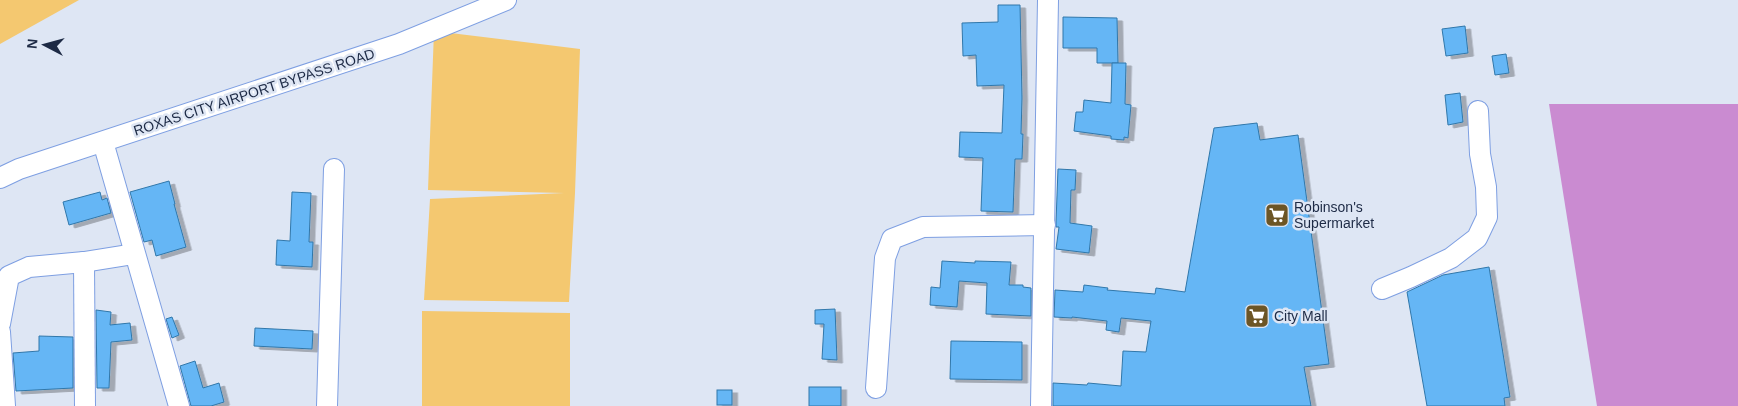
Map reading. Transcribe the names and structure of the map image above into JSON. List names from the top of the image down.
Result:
{
  "streets": {
    "street": ["ROXAS CITY AIRPORT BYPASS ROAD"]
  },
  "places": {
    "supermarket": ["Robinson's Supermarket", "City Mall"]
  },
  "north": "left"
}
